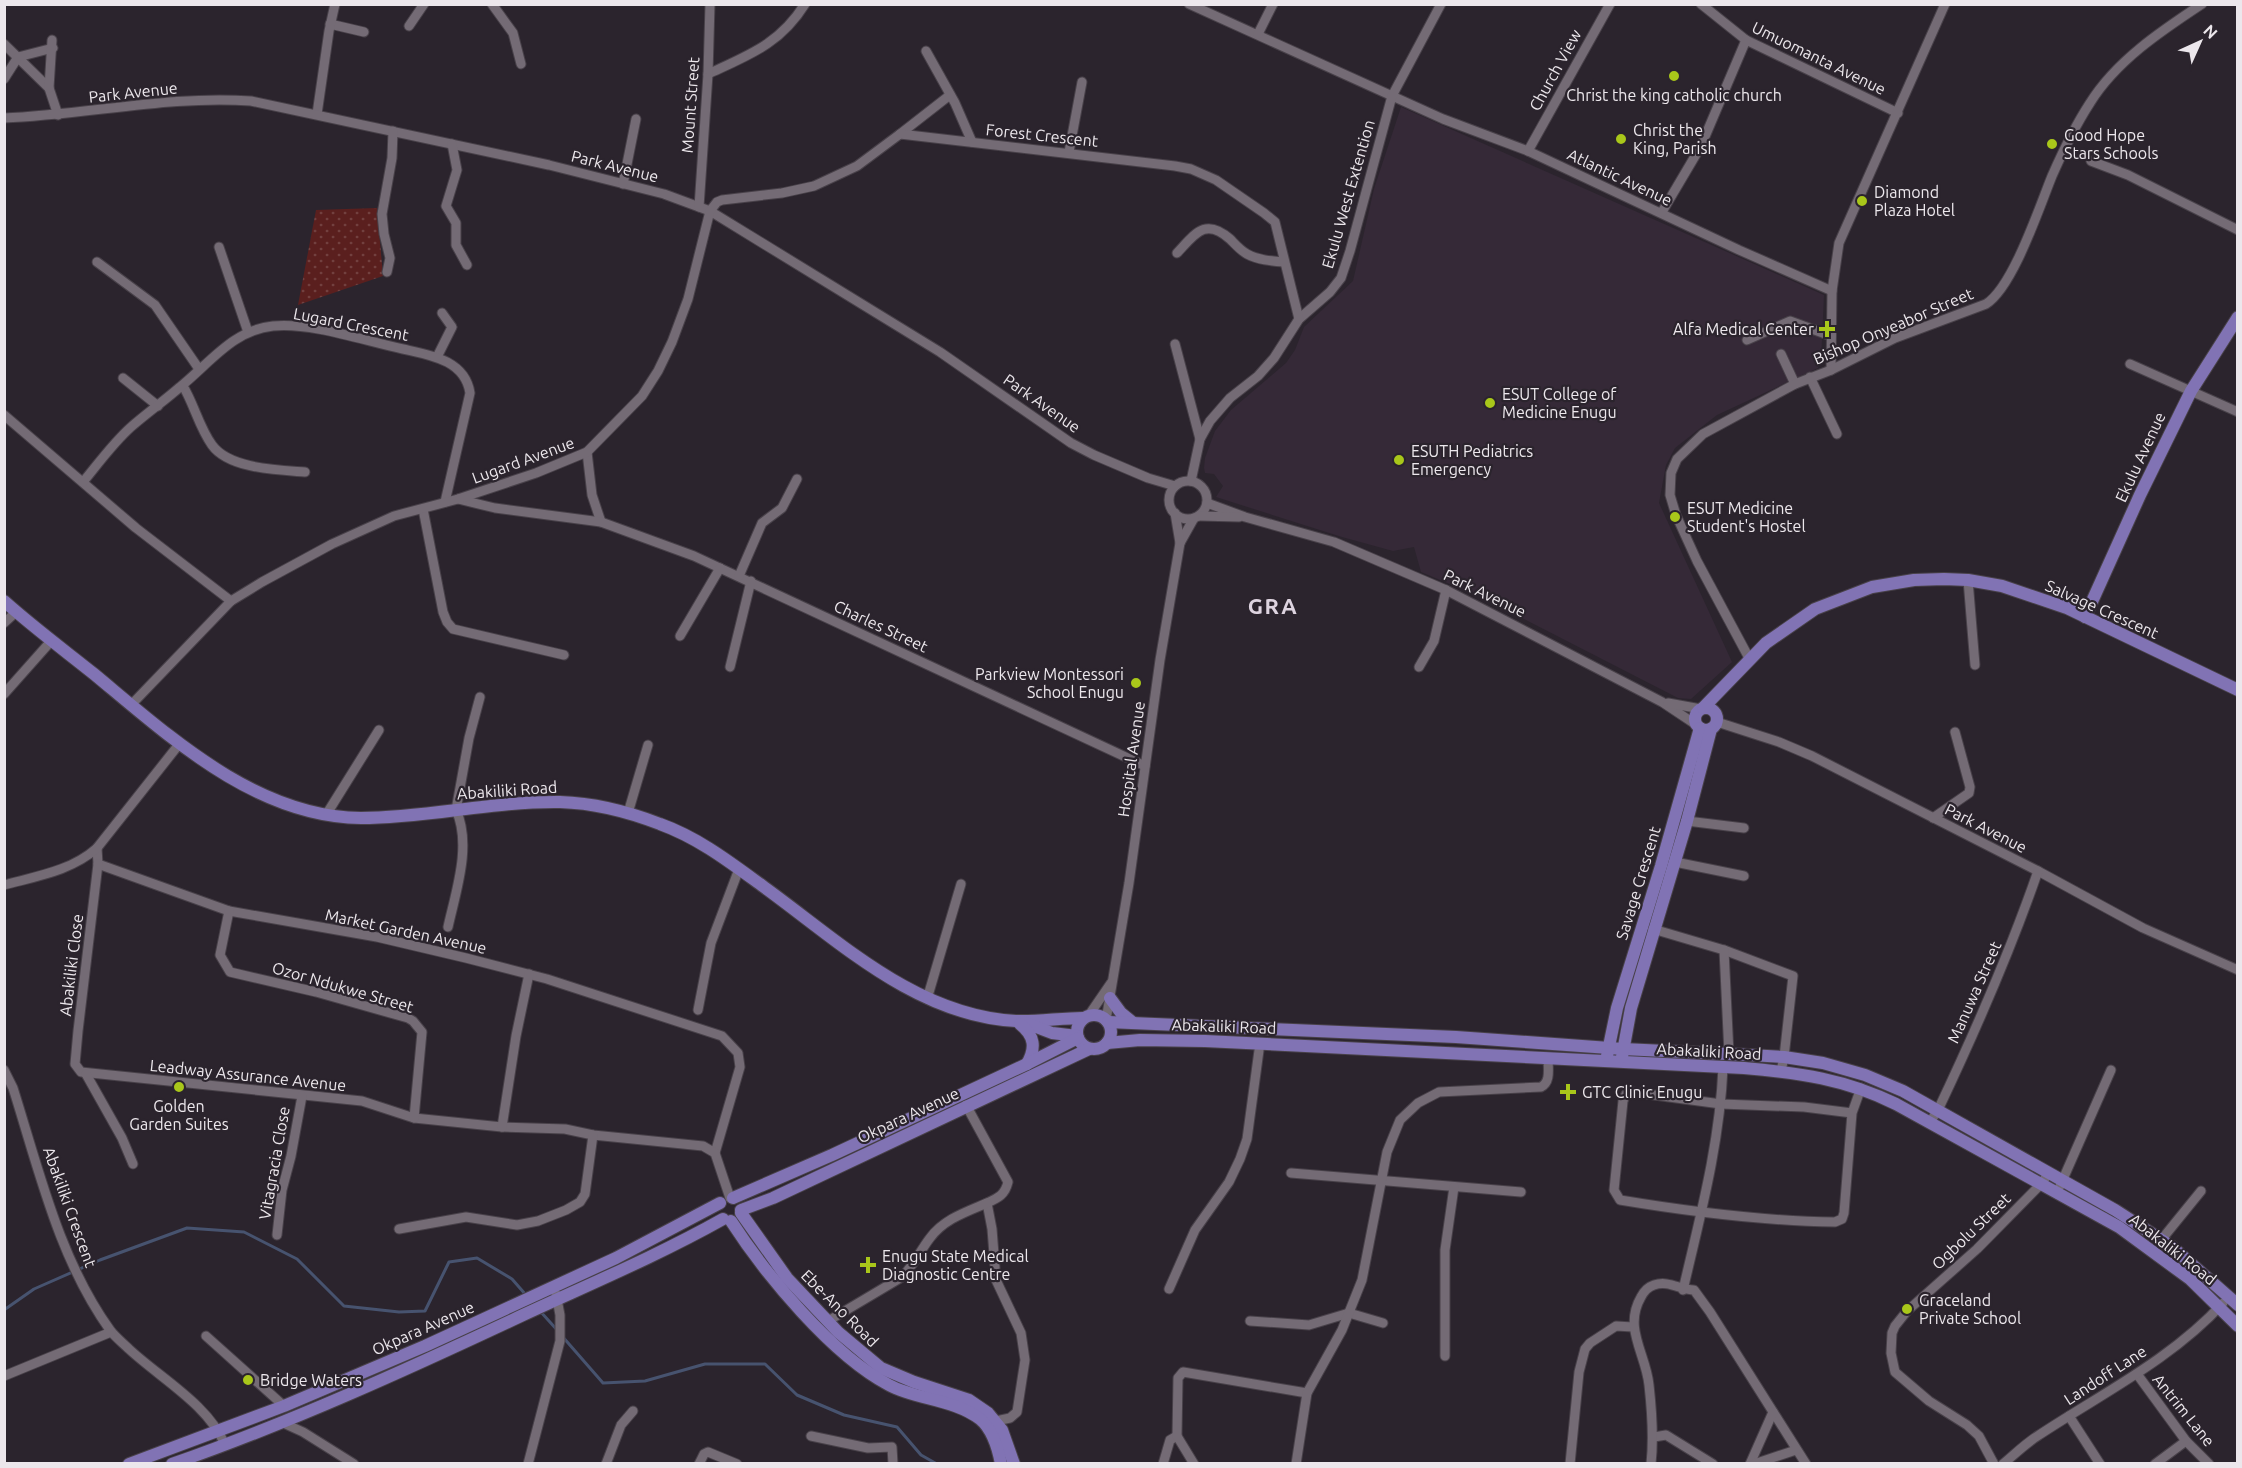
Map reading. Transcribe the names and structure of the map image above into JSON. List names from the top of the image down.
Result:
{
  "streets": {
    "main road": [
      "Ekulu Avenue",
      "Salvage Crescent",
      "Abakiliki Road",
      "Savage Crescent",
      "Abakaliki Road",
      "Okpara Avenue",
      "Ebe-Ano Road"
    ],
    "street": [
      "Umuomanta Avenue",
      "Church View",
      "Park Avenue",
      "Mount Street",
      "Forest Crescent",
      "Atlantic Avenue",
      "Ekulu West Extention",
      "Lugard Crescent",
      "Bishop Onyeabor Street",
      "Lugard Avenue",
      "Charles Street",
      "Hospital Avenue",
      "Market Garden Avenue",
      "Abakiliki Close",
      "Ozor Ndukwe Street",
      "Manuwa Street",
      "Leadway Assurance Avenue",
      "Vitagracia Close",
      "Abakiliki Crescent",
      "Ogbolu Street",
      "Landoff Lane",
      "Antrim Lane"
    ]
  },
  "crossings": [
    ["Church View", "Atlantic Avenue"],
    ["Park Avenue", "Mount Street"],
    ["Park Avenue", "Lugard Avenue"],
    ["Park Avenue", "Savage Crescent"],
    ["Park Avenue", "Manuwa Street"],
    ["Forest Crescent", "Ekulu West Extention"],
    ["Atlantic Avenue", "Ekulu West Extention"],
    ["Lugard Crescent", "Lugard Avenue"],
    ["Bishop Onyeabor Street", "Salvage Crescent"],
    ["Ekulu Avenue", "Salvage Crescent"],
    ["Lugard Avenue", "Charles Street"],
    ["Lugard Avenue", "Abakiliki Road"],
    ["Charles Street", "Hospital Avenue"],
    ["Hospital Avenue", "Abakaliki Road"],
    ["Hospital Avenue", "Okpara Avenue"],
    ["Savage Crescent", "Abakaliki Road"],
    ["Market Garden Avenue", "Abakiliki Close"],
    ["Market Garden Avenue", "Ozor Ndukwe Street"],
    ["Market Garden Avenue", "Leadway Assurance Avenue"],
    ["Abakiliki Close", "Leadway Assurance Avenue"],
    ["Ozor Ndukwe Street", "Leadway Assurance Avenue"],
    ["Manuwa Street", "Abakaliki Road"],
    ["Abakaliki Road", "Okpara Avenue"],
    ["Abakaliki Road", "Ogbolu Street"],
    ["Abakaliki Road", "Landoff Lane"],
    ["Leadway Assurance Avenue", "Vitagracia Close"],
    ["Okpara Avenue", "Abakiliki Crescent"],
    ["Okpara Avenue", "Ebe-Ano Road"],
    ["Landoff Lane", "Antrim Lane"]
  ],
  "districts": ["GRA"],
  "places": {
    "other": [
      "Christ the king catholic church",
      "Christ the King, Parish",
      "Good Hope Stars Schools",
      "Diamond Plaza Hotel",
      "ESUT College of Medicine Enugu",
      "ESUTH Pediatrics Emergency",
      "ESUT Medicine Student's Hostel",
      "Parkview Montessori School Enugu",
      "Golden Garden Suites",
      "Graceland Private School",
      "Bridge Waters"
    ],
    "health": ["Alfa Medical Center", "GTC Clinic Enugu", "Enugu State Medical Diagnostic Centre"]
  },
  "north": "top right"
}
